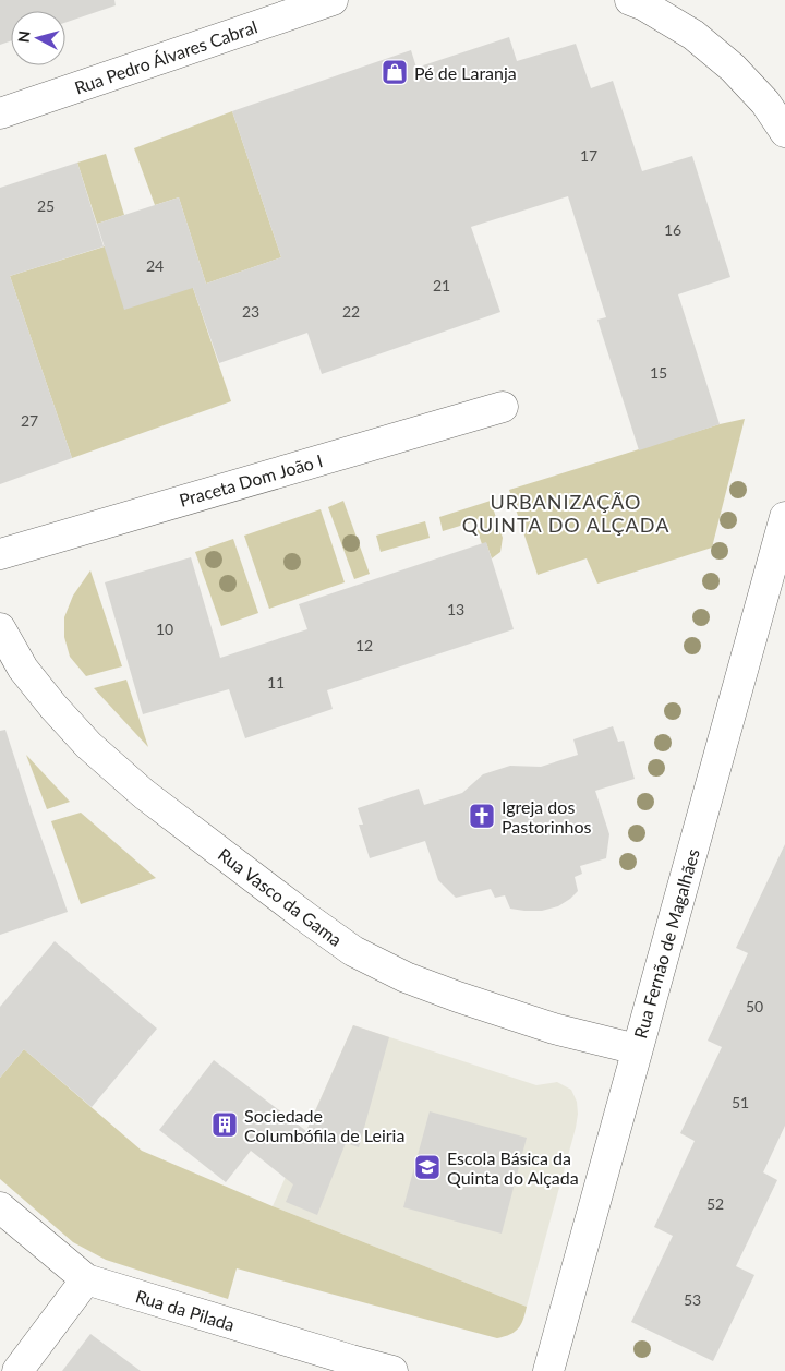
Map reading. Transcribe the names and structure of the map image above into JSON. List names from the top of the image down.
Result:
{
  "streets": {
    "street": [
      "Rua Pedro Álvares Cabral",
      "Praceta Dom João I",
      "Rua Vasco da Gama",
      "Rua Fernão de Magalhães",
      "Rua da Pilada"
    ]
  },
  "crossings": [
    ["Rua Vasco da Gama", "Rua Fernão de Magalhães"]
  ],
  "districts": ["URBANIZAÇÃO QUINTA DO ALÇADA"],
  "places": {
    "shop": ["Pé de Laranja"],
    "church": ["Igreja dos Pastorinhos"],
    "building": ["Sociedade Columbófila de Leiria"],
    "school or university": ["Escola Básica da Quinta do Alçada"]
  },
  "house_numbers": [
    "17",
    "25",
    "16",
    "24",
    "21",
    "23",
    "22",
    "15",
    "27",
    "13",
    "10",
    "12",
    "11",
    "50",
    "51",
    "52",
    "53"
  ],
  "north": "left"
}
